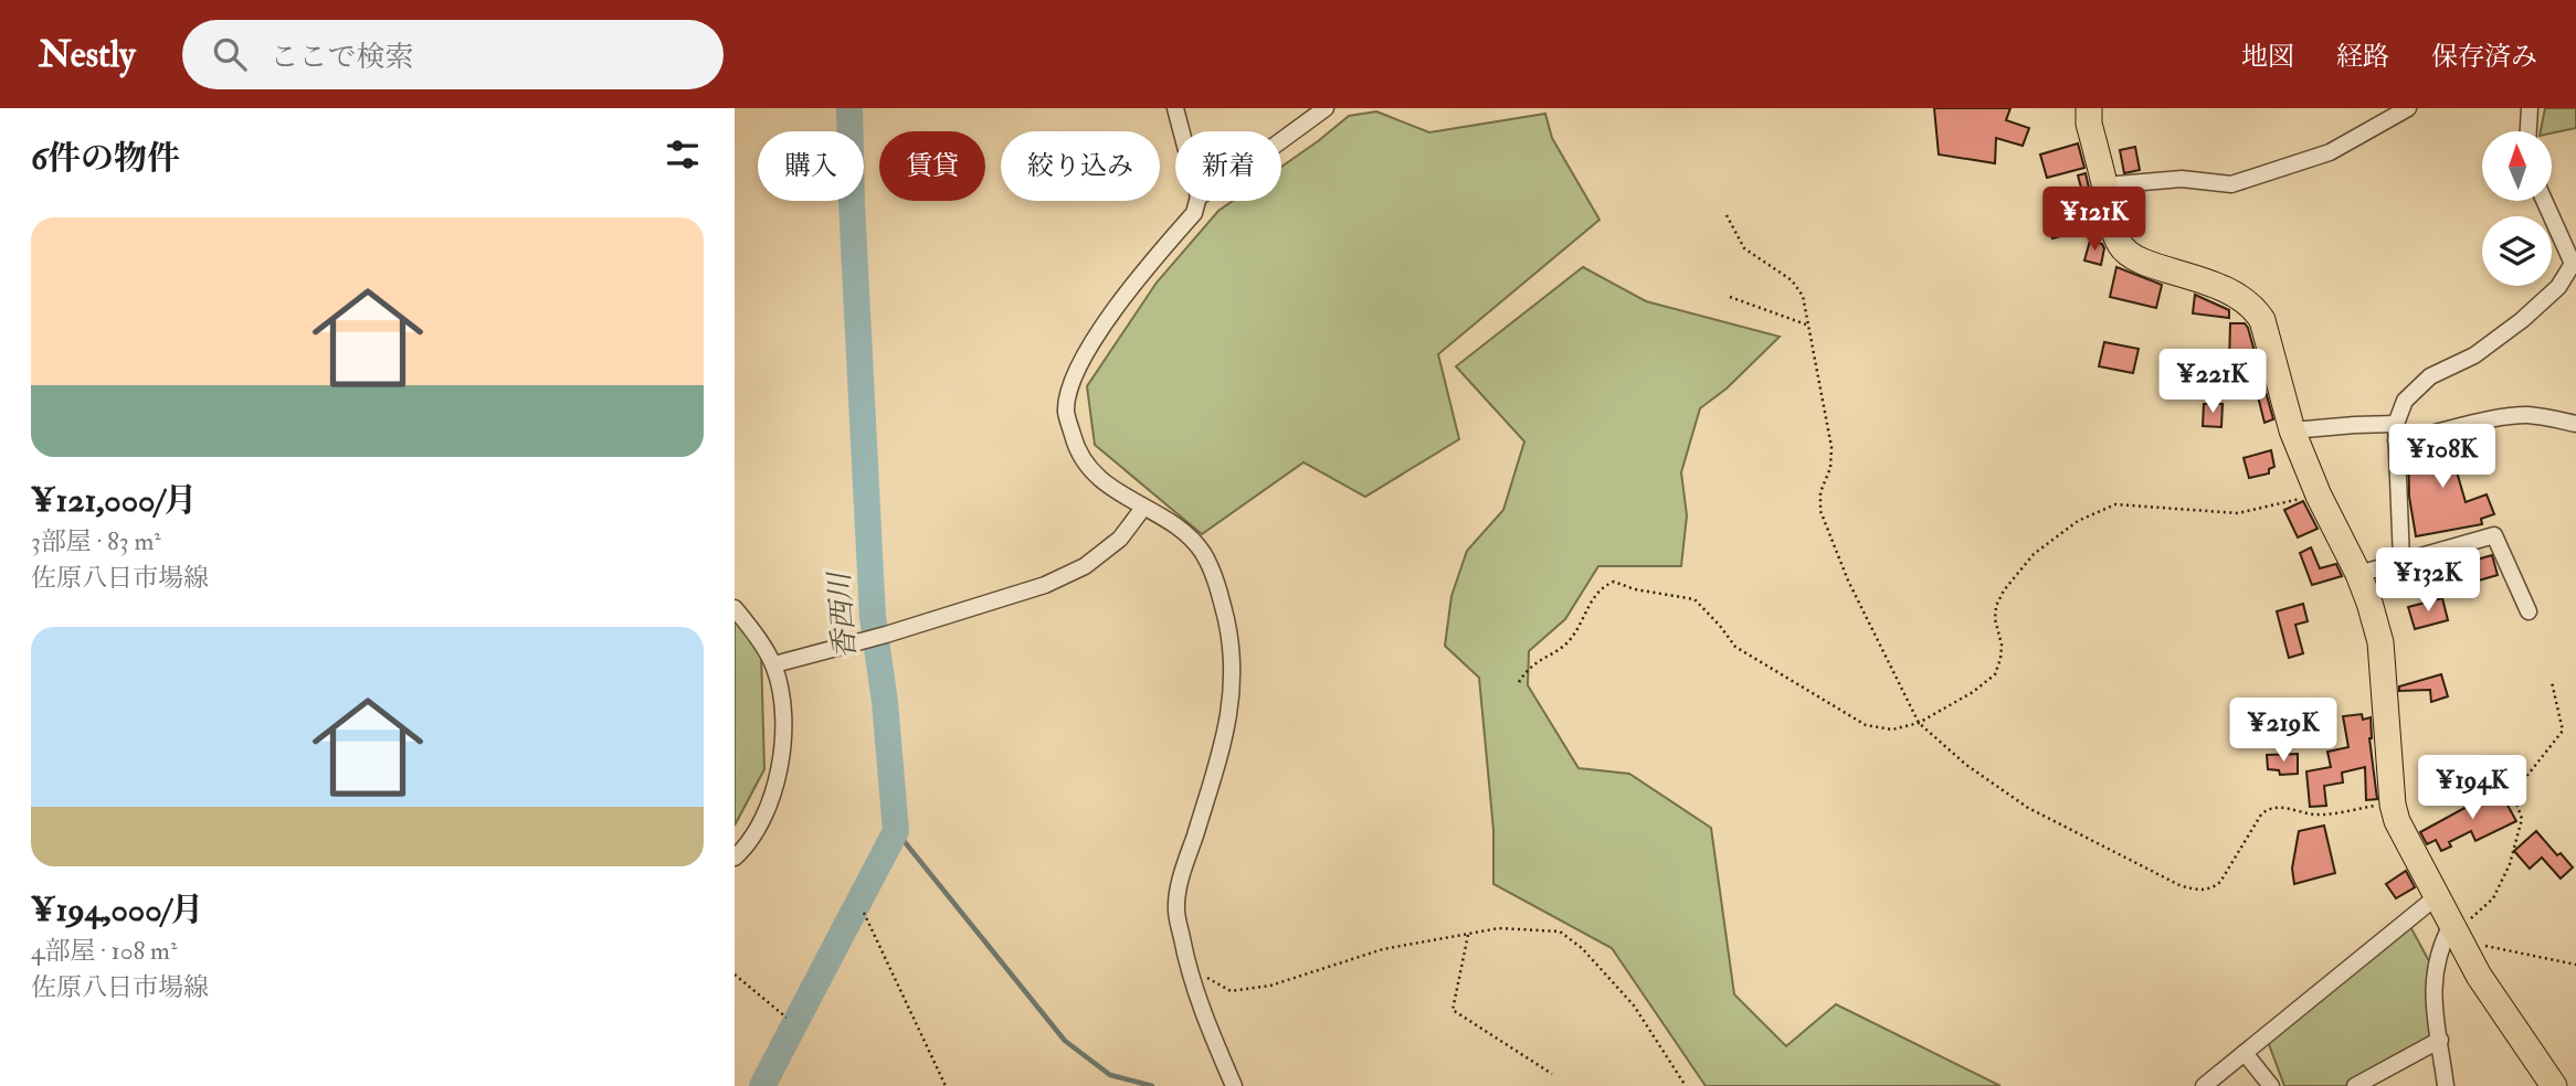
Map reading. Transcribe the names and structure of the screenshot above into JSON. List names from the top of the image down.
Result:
{
  "water": ["香西川"],
  "north": "top",
  "page": {
    "header": "Nestly",
    "search": "ここで検索",
    "nav": ["地図", "経路", "保存済み"],
    "heading": "6件の物件",
    "chip": [
      "購入",
      "賃貸",
      "絞り込み",
      "新着"
    ],
    "price": [
      "¥121K",
      "¥221K",
      "¥108K",
      "¥132K",
      "¥219K",
      "¥194K"
    ],
    "list": [
      {
        "name": "¥121,000/月",
        "note": "3部屋 · 83 m² · 佐原八日市場線"
      },
      {
        "name": "¥194,000/月",
        "note": "4部屋 · 108 m² · 佐原八日市場線"
      }
    ]
  }
}
